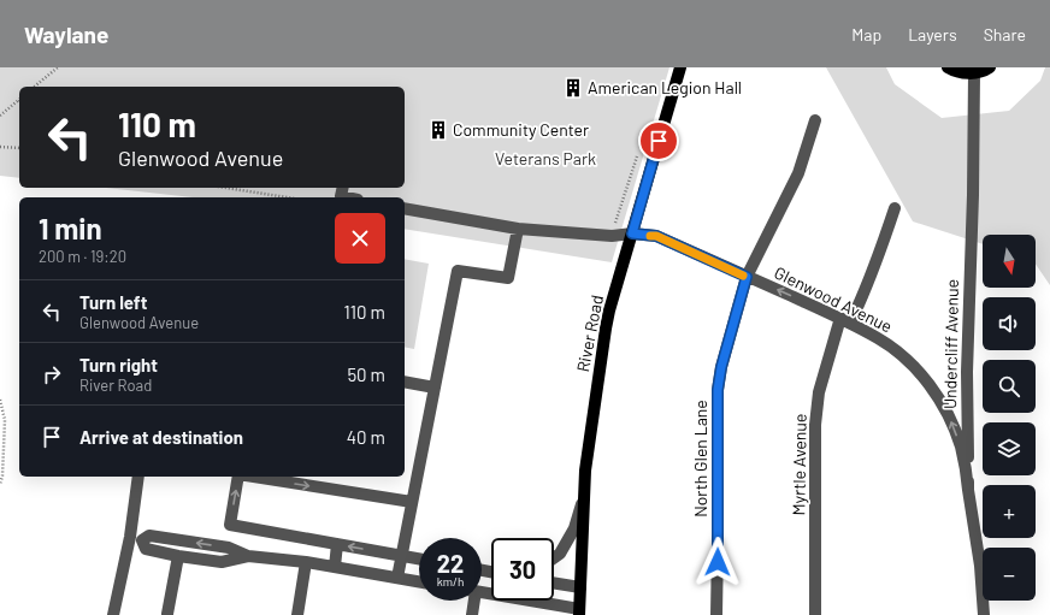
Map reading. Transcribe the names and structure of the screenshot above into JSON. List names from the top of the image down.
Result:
{
  "streets": {
    "main road": ["River Road"],
    "street": [
      "Glenwood Avenue",
      "Undercliff Avenue",
      "North Glen Lane",
      "Myrtle Avenue"
    ]
  },
  "crossings": [
    ["Glenwood Avenue", "River Road"],
    ["Glenwood Avenue", "Undercliff Avenue"],
    ["Glenwood Avenue", "North Glen Lane"],
    ["Glenwood Avenue", "Myrtle Avenue"]
  ],
  "one_way": ["Glenwood Avenue"],
  "parks": ["Veterans Park"],
  "places": {
    "building": ["American Legion Hall", "Community Center"]
  },
  "north": "bottom",
  "page": {
    "header": "Waylane",
    "nav": ["Map", "Layers", "Share"],
    "turn": ["110 m", "Glenwood Avenue"],
    "heading": ["1 min", "200 m · 19:20"],
    "map_buttons": ["+", "−"],
    "list": [
      {
        "name": "Turn left",
        "note": "Glenwood Avenue",
        "value": "110 m"
      },
      {
        "name": "Turn right",
        "note": "River Road",
        "value": "50 m"
      },
      {
        "name": "Arrive at destination",
        "value": "40 m"
      }
    ],
    "speed": "22 km/h",
    "limit": "30"
  }
}
